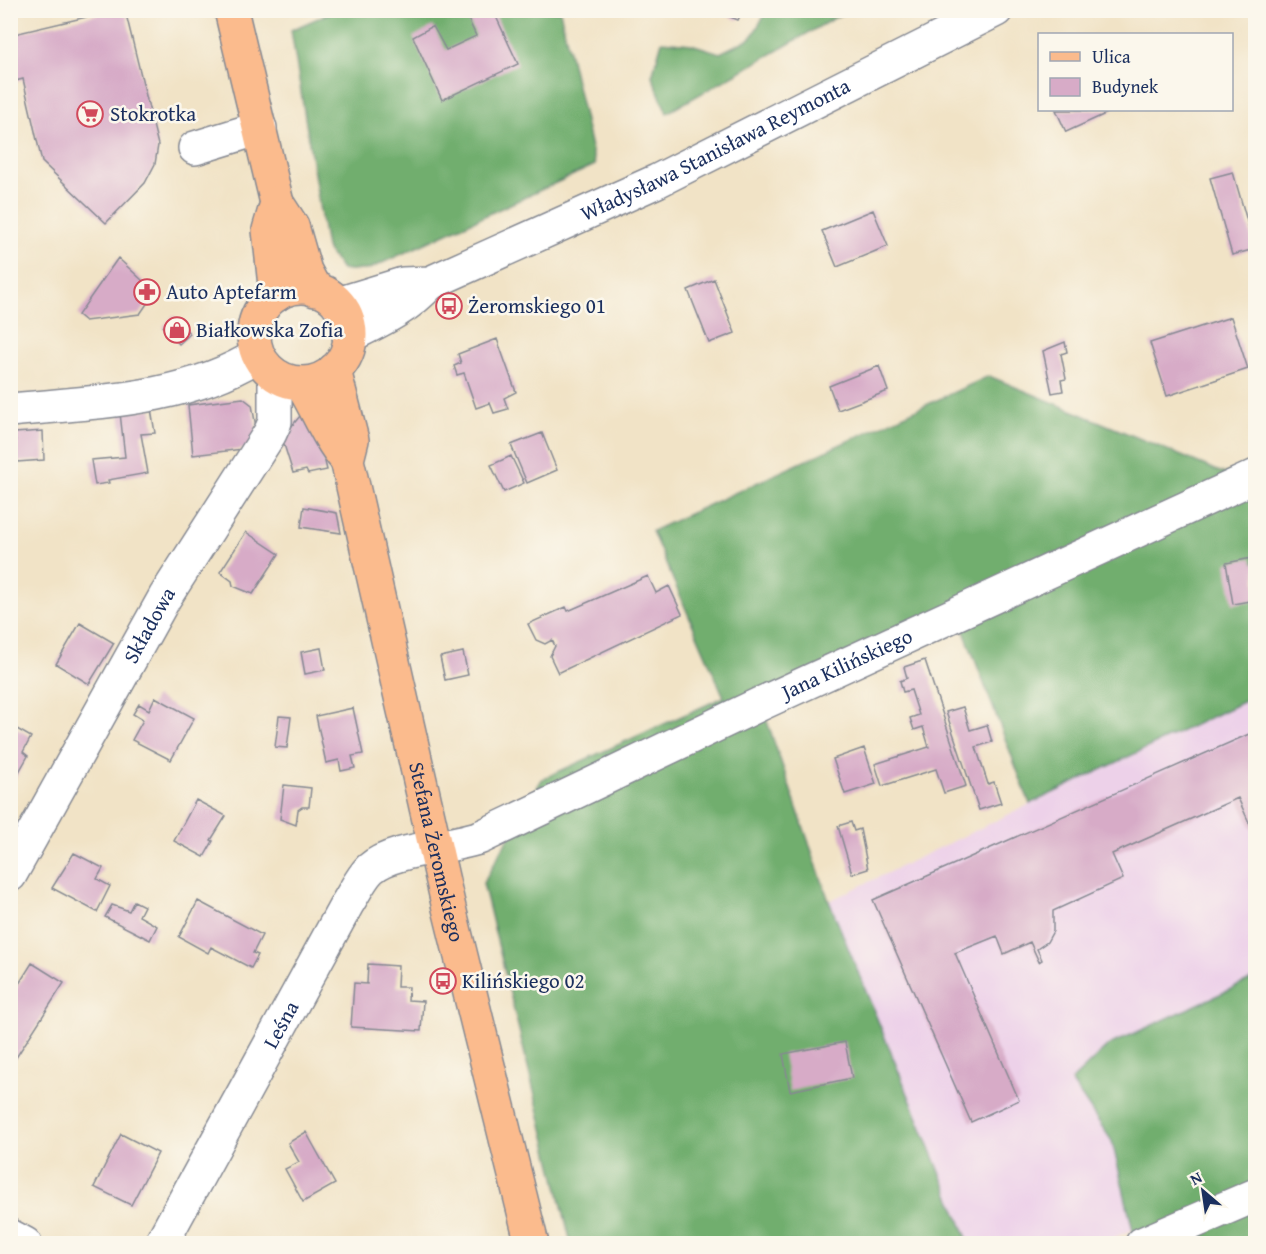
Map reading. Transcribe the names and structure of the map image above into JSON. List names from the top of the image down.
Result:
{
  "streets": {
    "main road": ["Stefana Żeromskiego"],
    "street": [
      "Władysława Stanisława Reymonta",
      "Składowa",
      "Jana Kilińskiego",
      "Leśna"
    ]
  },
  "crossings": [
    ["Władysława Stanisława Reymonta", "Składowa"],
    ["Władysława Stanisława Reymonta", "Stefana Żeromskiego"],
    ["Składowa", "Stefana Żeromskiego"],
    ["Jana Kilińskiego", "Stefana Żeromskiego"],
    ["Jana Kilińskiego", "Leśna"],
    ["Stefana Żeromskiego", "Leśna"]
  ],
  "places": {
    "supermarket": ["Stokrotka"],
    "pharmacy": ["Auto Aptefarm"],
    "bus stop": ["Żeromskiego 01", "Kilińskiego 02"],
    "shop": ["Białkowska Zofia"]
  },
  "legend": ["Ulica", "Budynek"],
  "north": "top left"
}
